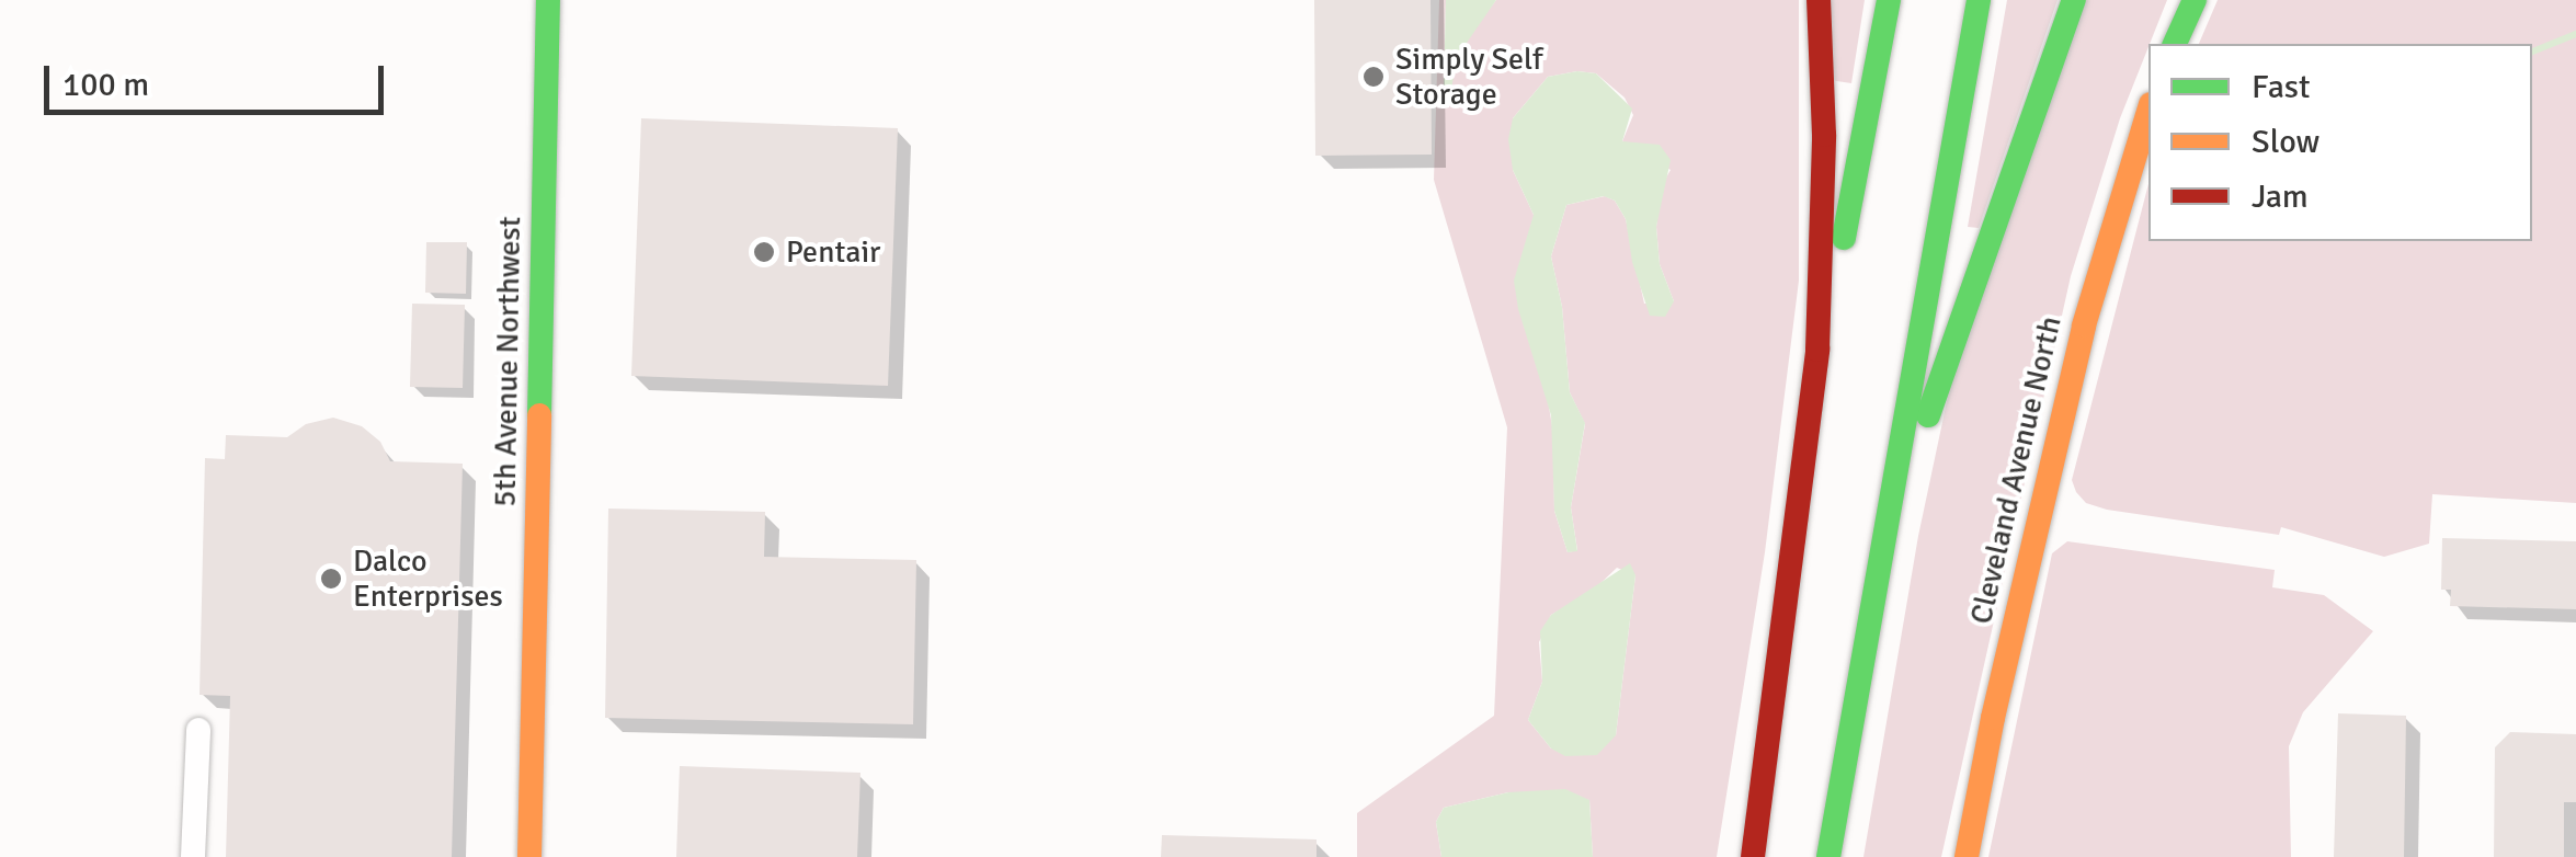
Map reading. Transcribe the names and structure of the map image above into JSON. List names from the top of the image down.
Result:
{
  "streets": {
    "main road": ["5th Avenue Northwest", "Cleveland Avenue North"]
  },
  "places": ["Simply Self Storage", "Pentair", "Dalco Enterprises"],
  "legend": ["Fast", "Slow", "Jam"],
  "scale_bar": "100 m"
}
